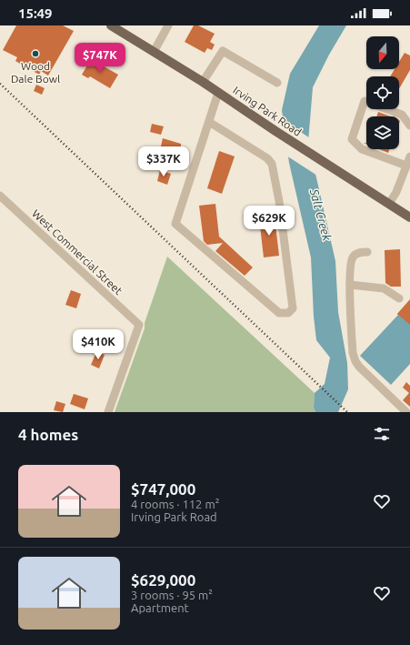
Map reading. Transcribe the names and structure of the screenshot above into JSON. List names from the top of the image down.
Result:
{
  "streets": {
    "main road": ["Irving Park Road"],
    "street": ["West Commercial Street"]
  },
  "water": ["Salt Creek"],
  "places": ["Wood Dale Bowl"],
  "north": "bottom",
  "page": {
    "status": "15:49",
    "price": [
      "$747K",
      "$337K",
      "$629K",
      "$410K"
    ],
    "heading": "4 homes",
    "list": [
      {
        "name": "$747,000",
        "note": "4 rooms · 112 m² · Irving Park Road"
      },
      {
        "name": "$629,000",
        "note": "3 rooms · 95 m² · Apartment"
      }
    ]
  }
}
